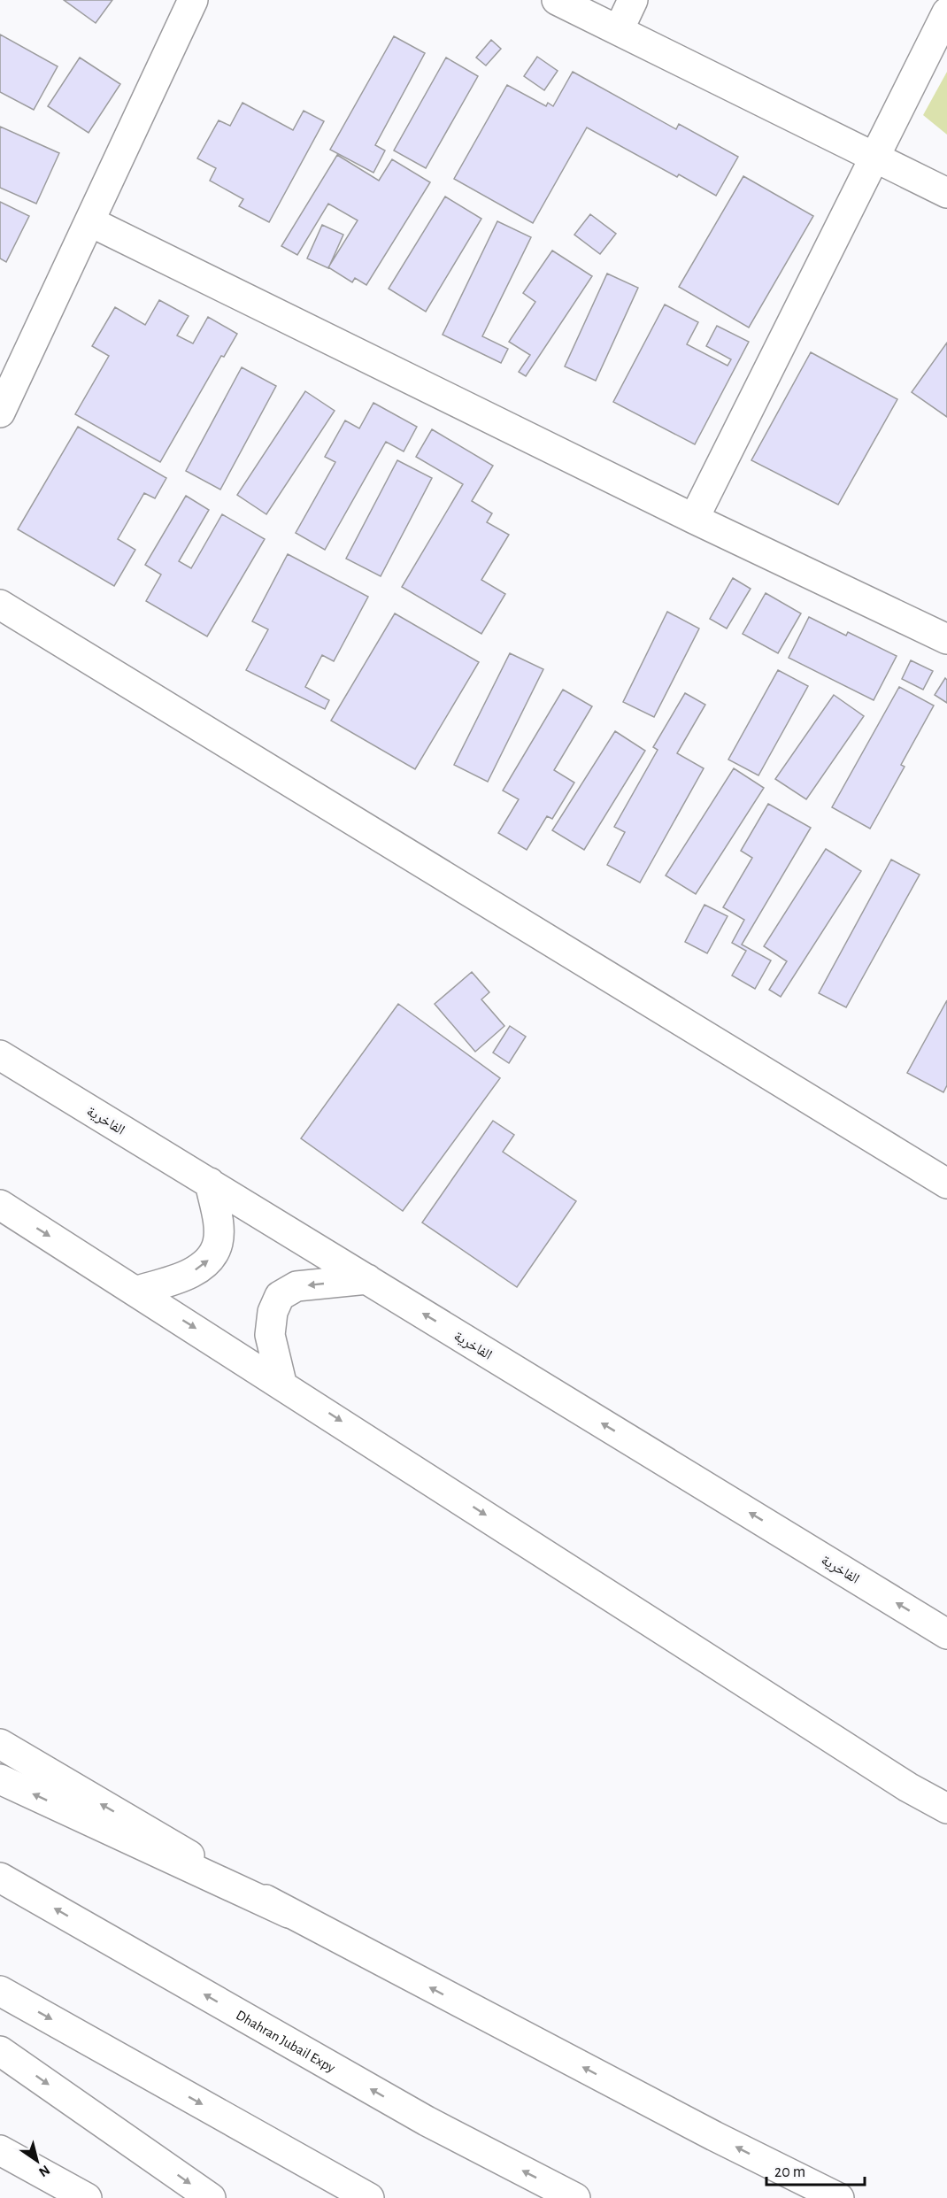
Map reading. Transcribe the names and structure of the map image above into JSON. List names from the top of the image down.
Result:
{
  "streets": {
    "main road": ["الفاخرية", "Dhahran Jubail Expy"]
  },
  "scale_bar": "20 m",
  "north": "bottom right"
}
